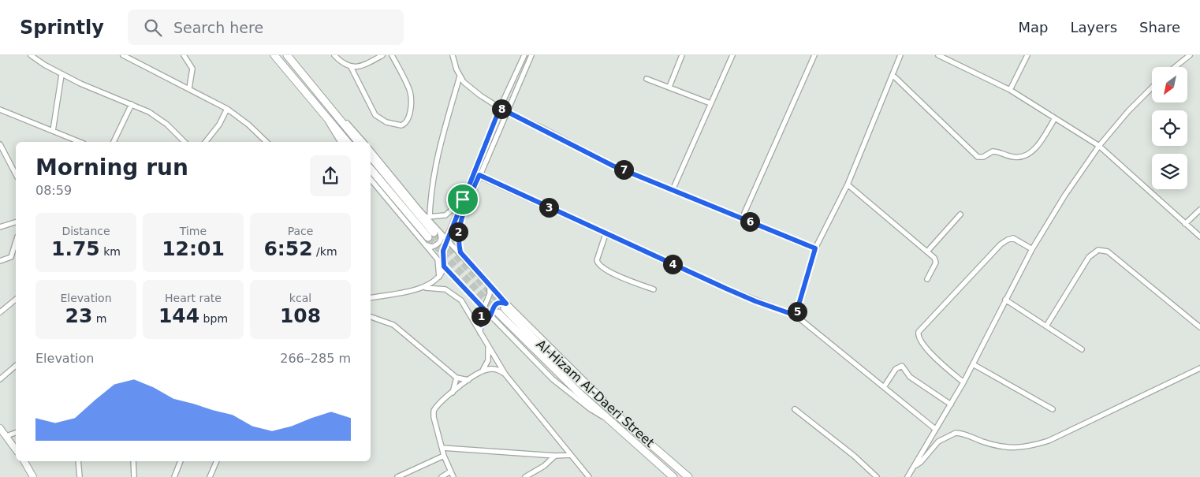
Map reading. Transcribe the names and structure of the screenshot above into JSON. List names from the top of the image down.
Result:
{
  "streets": {
    "highway": ["Al-Hizam Al-Daeri Street"]
  },
  "north": "bottom left",
  "page": {
    "header": "Sprintly",
    "search": "Search here",
    "nav": ["Map", "Layers", "Share"],
    "pins": [
      "8",
      "7",
      "3",
      "6",
      "2",
      "4",
      "5",
      "1"
    ],
    "heading": ["Morning run", "08:59"],
    "stats": [
      ["Distance", "1.75 km"],
      ["Time", "12:01"],
      ["Pace", "6:52 /km"],
      ["Elevation", "23 m"],
      ["Heart rate", "144 bpm"],
      ["kcal", "108"]
    ],
    "chart": ["Elevation", "266–285 m"]
  }
}
